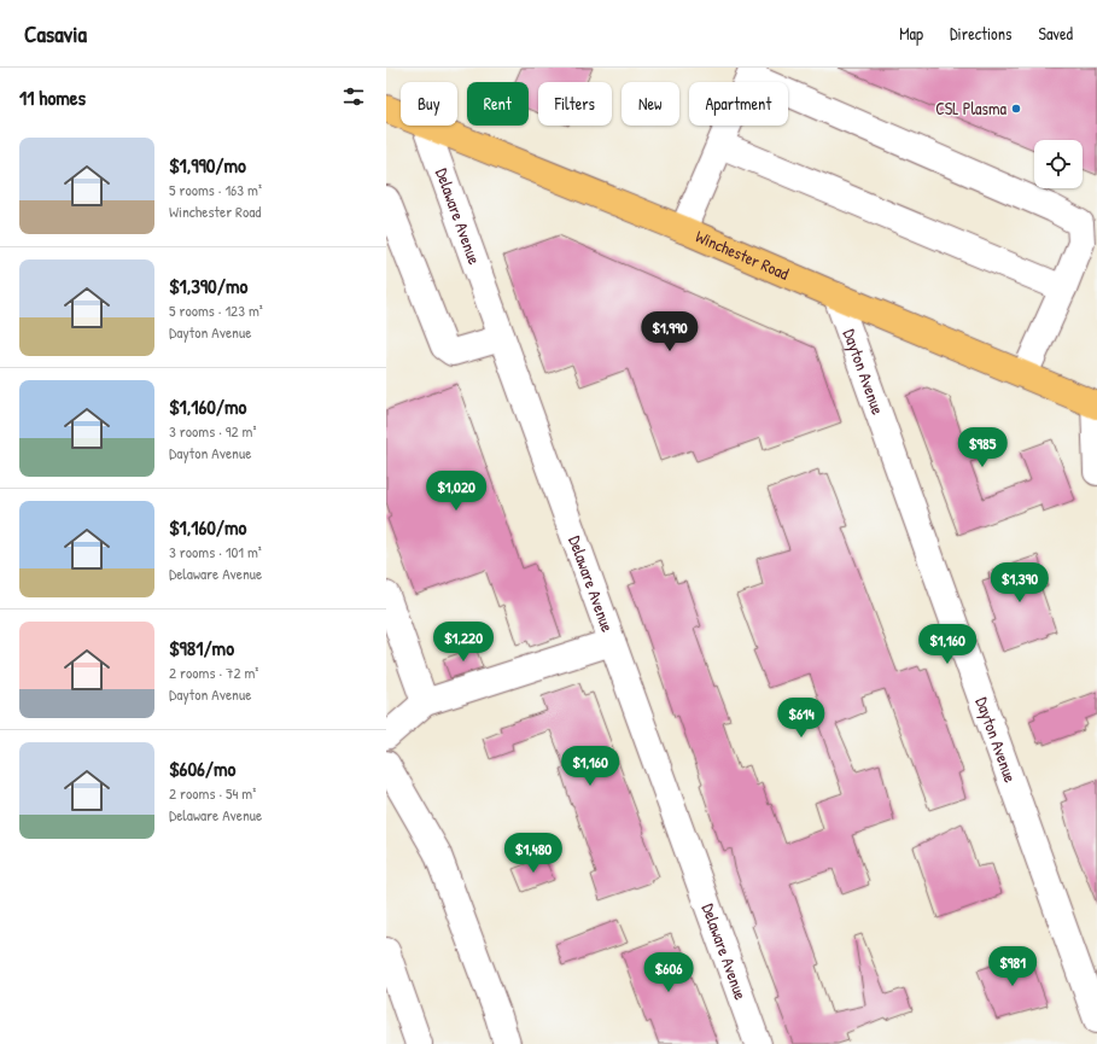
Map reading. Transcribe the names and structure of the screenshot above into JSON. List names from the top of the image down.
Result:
{
  "streets": {
    "main road": ["Winchester Road"],
    "street": ["Delaware Avenue", "Dayton Avenue"]
  },
  "crossings": [
    ["Winchester Road", "Dayton Avenue"]
  ],
  "places": ["CSL Plasma"],
  "page": {
    "header": "Casavia",
    "nav": ["Map", "Directions", "Saved"],
    "heading": "11 homes",
    "chip": [
      "Buy",
      "Rent",
      "Filters",
      "New",
      "Apartment"
    ],
    "list": [
      {
        "name": "$1,990/mo",
        "note": "5 rooms · 163 m² · Winchester Road"
      },
      {
        "name": "$1,390/mo",
        "note": "5 rooms · 123 m² · Dayton Avenue"
      },
      {
        "name": "$1,160/mo",
        "note": "3 rooms · 92 m² · Dayton Avenue"
      },
      {
        "name": "$1,160/mo",
        "note": "3 rooms · 101 m² · Delaware Avenue"
      },
      {
        "name": "$981/mo",
        "note": "2 rooms · 72 m² · Dayton Avenue"
      },
      {
        "name": "$606/mo",
        "note": "2 rooms · 54 m² · Delaware Avenue"
      }
    ],
    "price": [
      "$1,990",
      "$985",
      "$1,020",
      "$1,390",
      "$1,220",
      "$1,160",
      "$614",
      "$1,160",
      "$1,480",
      "$981",
      "$606"
    ]
  }
}
